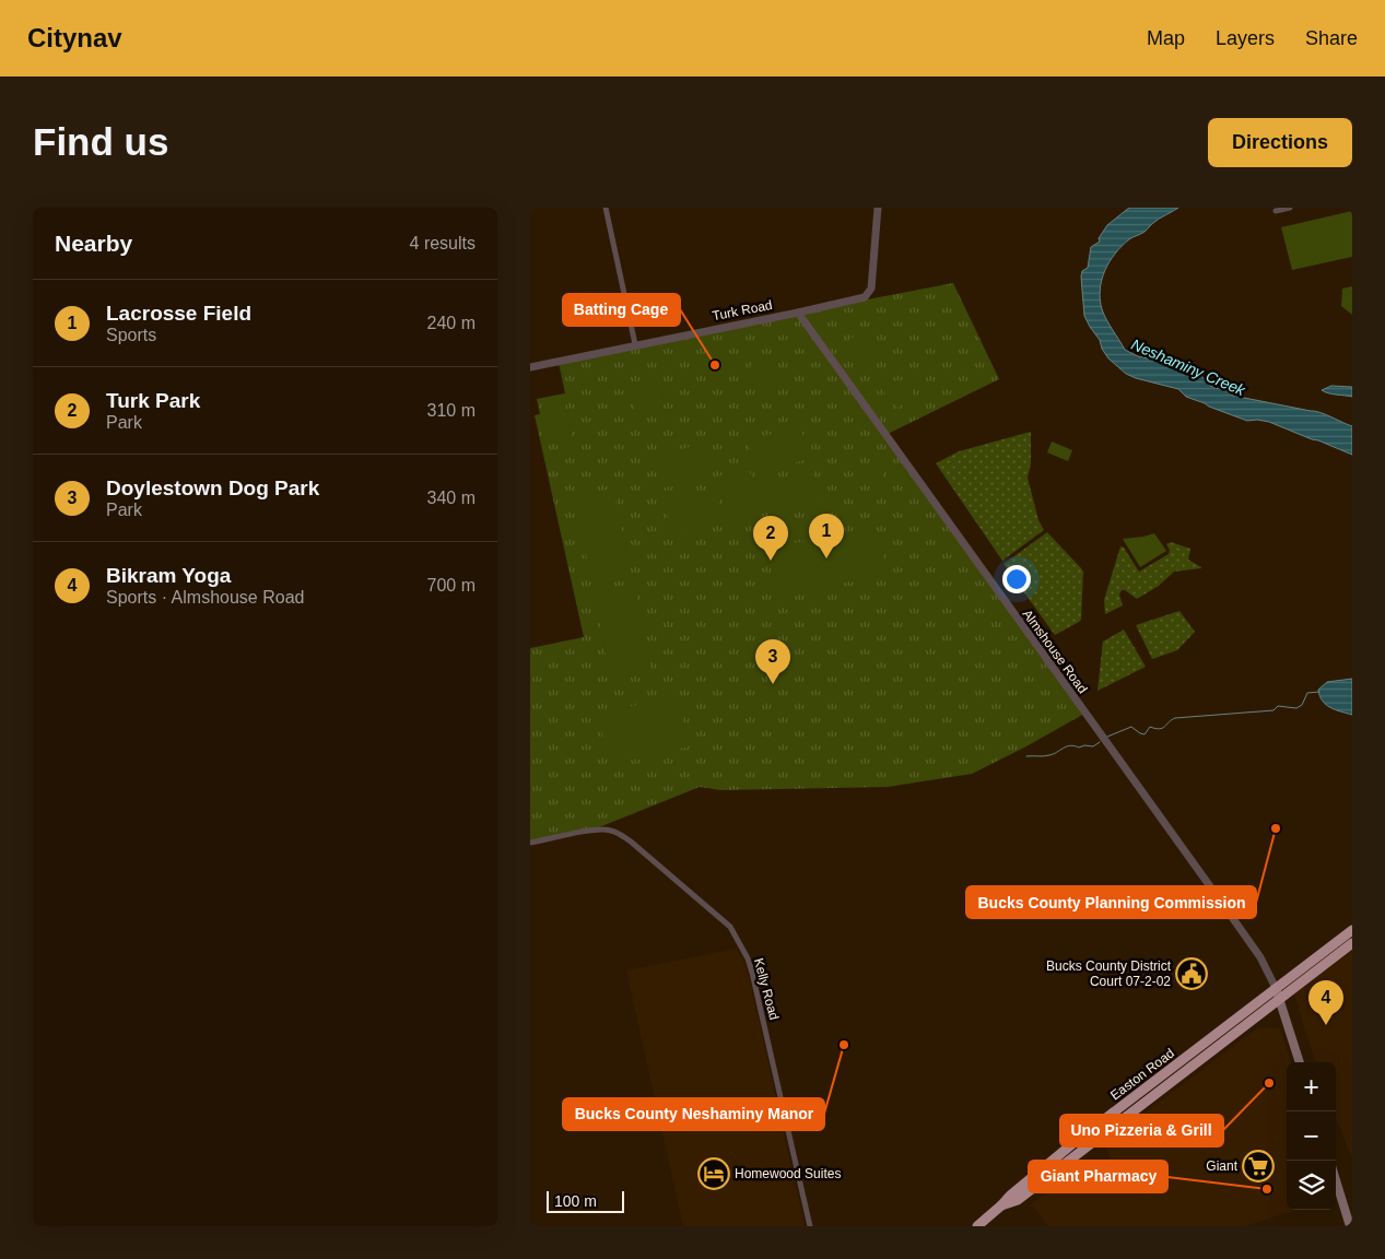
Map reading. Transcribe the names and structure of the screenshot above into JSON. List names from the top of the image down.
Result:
{
  "streets": {
    "highway": ["Easton Road"],
    "main road": ["Almshouse Road"],
    "street": ["Turk Road", "Kelly Road"]
  },
  "crossings": [
    ["Turk Road", "Almshouse Road"],
    ["Almshouse Road", "Easton Road"]
  ],
  "water": ["Neshaminy Creek"],
  "places": {
    "other": [
      "Batting Cage",
      "Bucks County Planning Commission",
      "Bucks County Neshaminy Manor",
      "Uno Pizzeria & Grill",
      "Giant Pharmacy"
    ],
    "public building": ["Bucks County District Court 07-2-02"],
    "supermarket": ["Giant"],
    "hotel": ["Homewood Suites"]
  },
  "scale_bar": "100 m",
  "page": {
    "header": "Citynav",
    "nav": ["Map", "Layers", "Share"],
    "buttons": "Directions",
    "title": "Find us",
    "heading": ["Nearby", "4 results"],
    "list": [
      {
        "mark": "1",
        "name": "Lacrosse Field",
        "note": "Sports",
        "value": "240 m"
      },
      {
        "mark": "2",
        "name": "Turk Park",
        "note": "Park",
        "value": "310 m"
      },
      {
        "mark": "3",
        "name": "Doylestown Dog Park",
        "note": "Park",
        "value": "340 m"
      },
      {
        "mark": "4",
        "name": "Bikram Yoga",
        "note": "Sports · Almshouse Road",
        "value": "700 m"
      }
    ],
    "pins": [
      "1",
      "2",
      "3",
      "4"
    ],
    "map_buttons": ["+", "−"],
    "scale": "100 m"
  }
}
